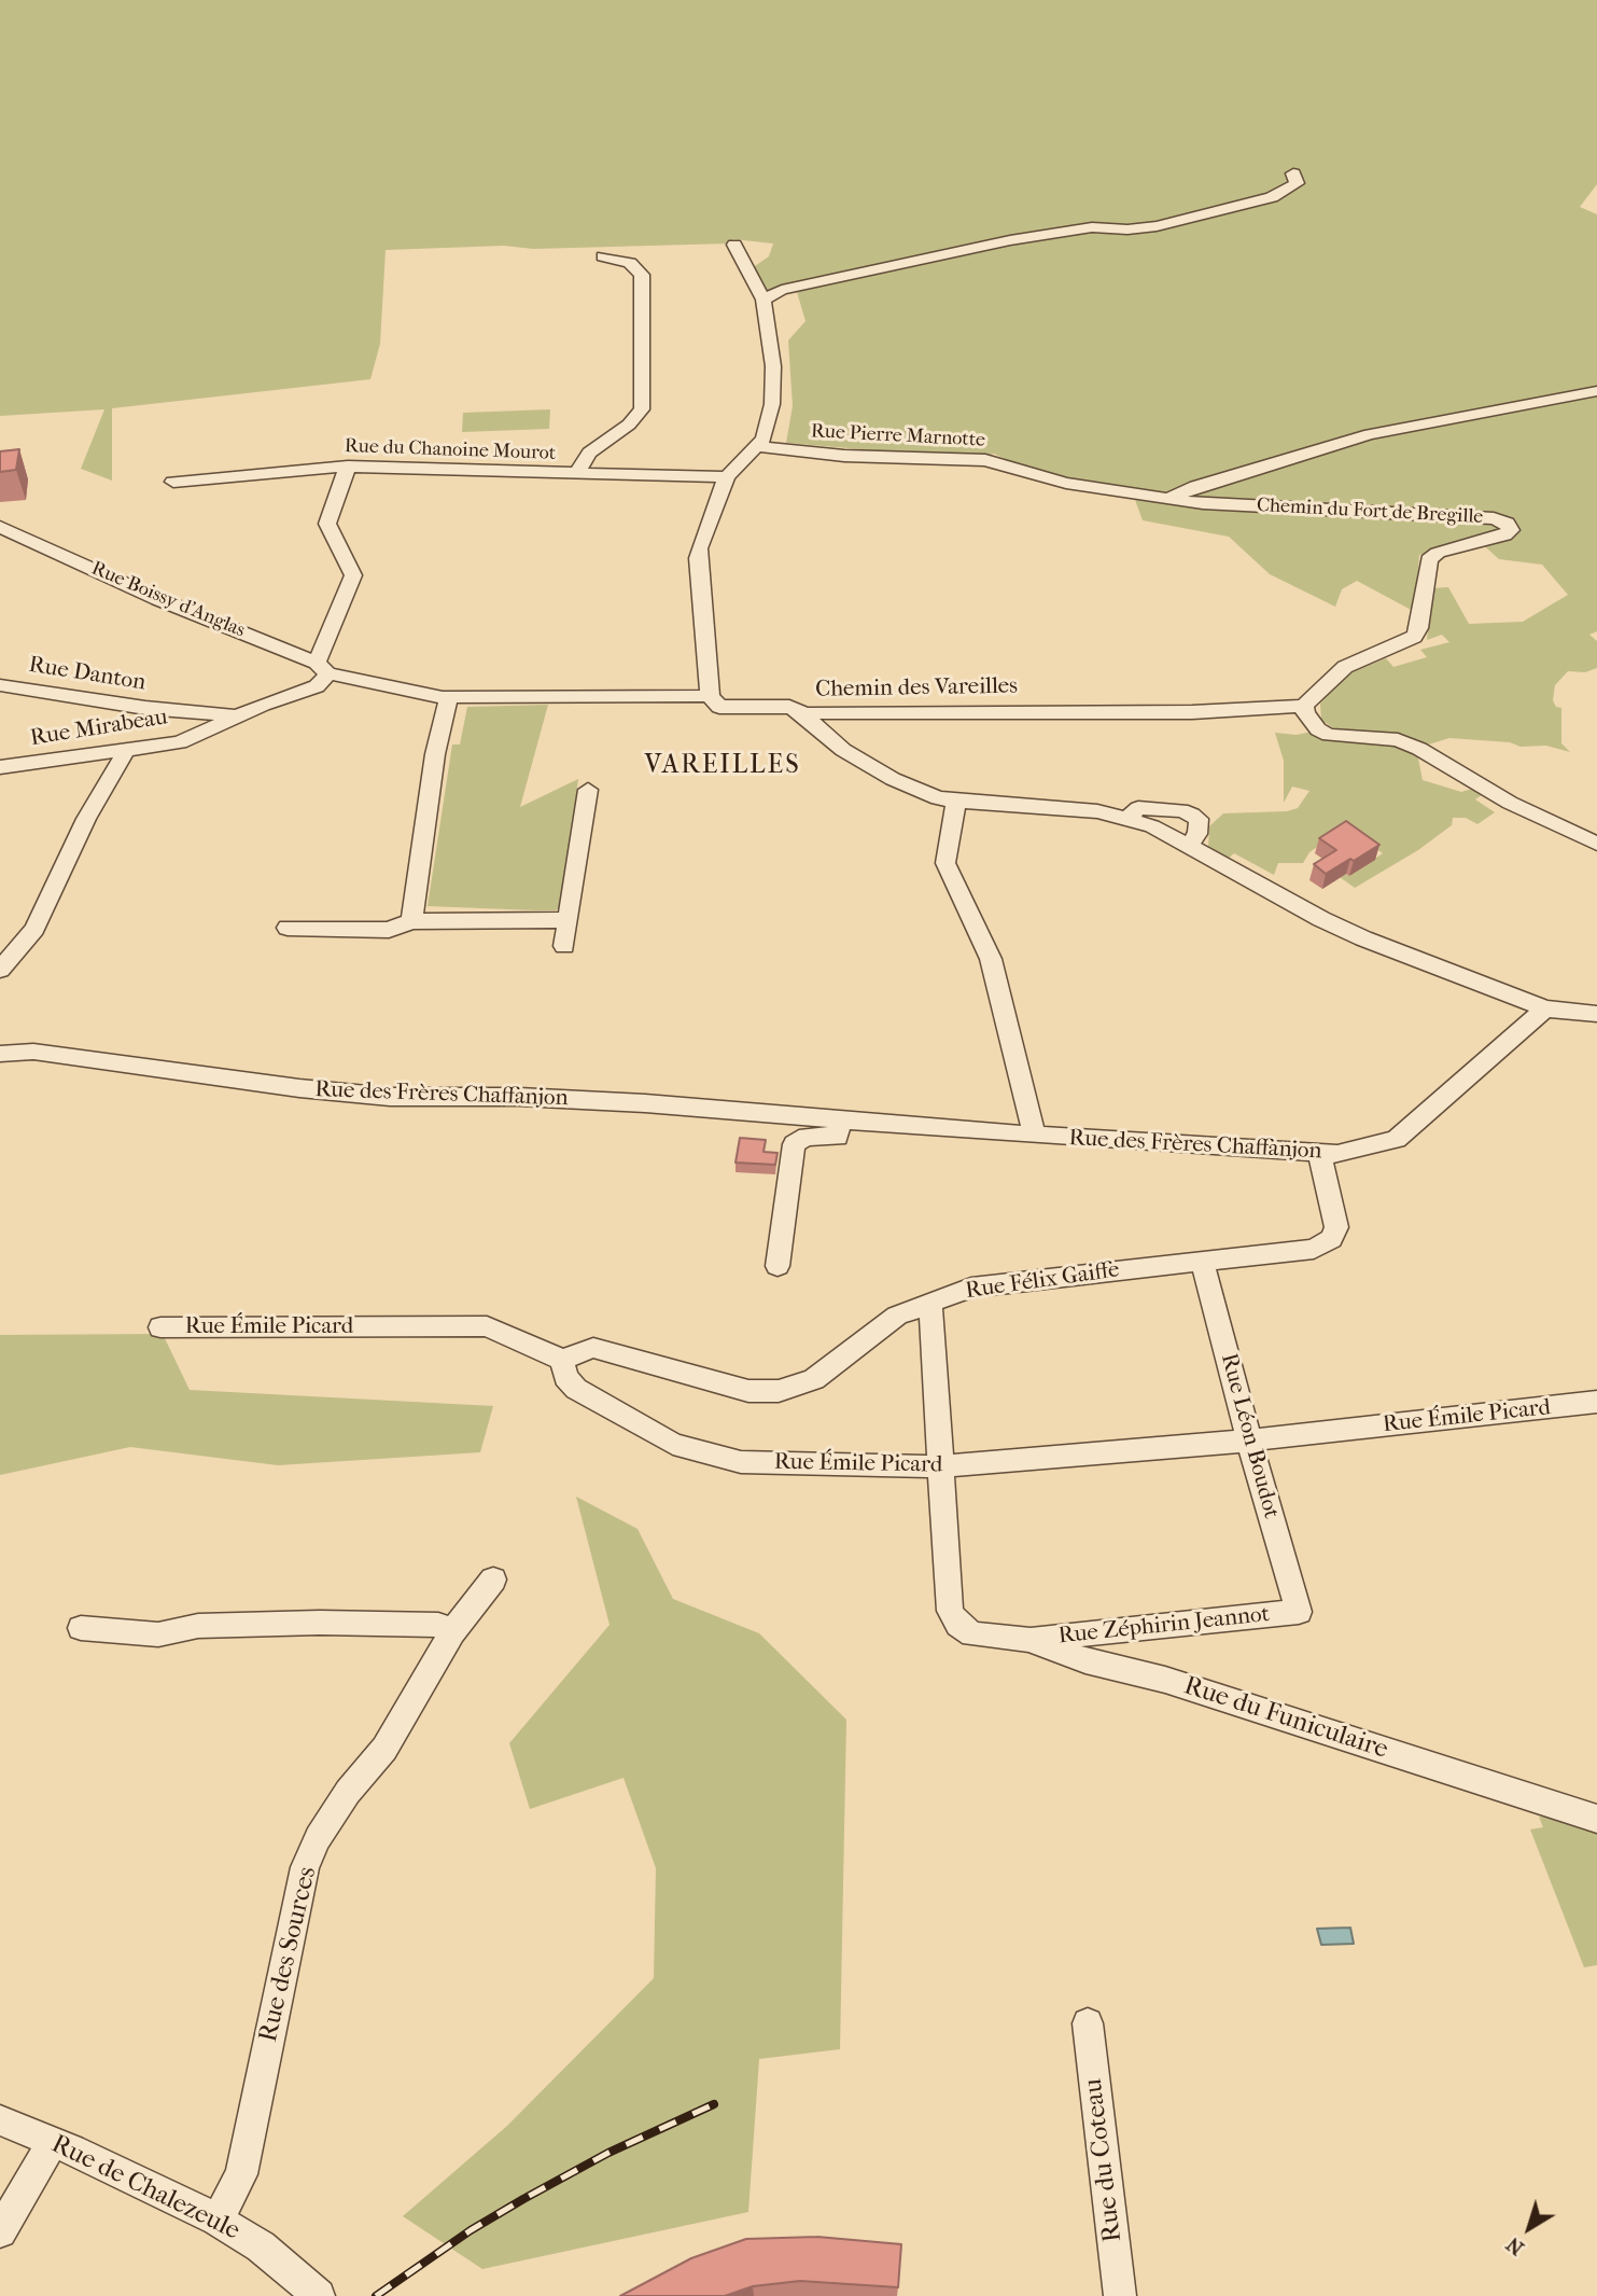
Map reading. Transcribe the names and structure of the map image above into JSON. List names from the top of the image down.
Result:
{
  "streets": {
    "street": [
      "Rue Pierre Marnotte",
      "Rue du Chanoine Mourot",
      "Chemin du Fort de Bregille",
      "Rue Boissy d'Anglas",
      "Rue Danton",
      "Chemin des Vareilles",
      "Rue Mirabeau",
      "Rue des Frères Chaffanjon",
      "Rue Félix Gaiffe",
      "Rue Émile Picard",
      "Rue Léon Boudot",
      "Rue Zéphirin Jeannot",
      "Rue du Funiculaire",
      "Rue des Sources",
      "Rue du Coteau",
      "Rue de Chalezeule"
    ]
  },
  "crossings": [
    ["Rue Pierre Marnotte", "Chemin du Fort de Bregille"],
    ["Chemin du Fort de Bregille", "Chemin des Vareilles"],
    ["Rue Boissy d'Anglas", "Chemin des Vareilles"],
    ["Rue Boissy d'Anglas", "Rue Mirabeau"],
    ["Rue Danton", "Rue Mirabeau"],
    ["Chemin des Vareilles", "Rue Mirabeau"],
    ["Rue des Frères Chaffanjon", "Rue Félix Gaiffe"],
    ["Rue Félix Gaiffe", "Rue Émile Picard"],
    ["Rue Félix Gaiffe", "Rue Léon Boudot"],
    ["Rue Émile Picard", "Rue Léon Boudot"],
    ["Rue Émile Picard", "Rue du Funiculaire"],
    ["Rue Léon Boudot", "Rue Zéphirin Jeannot"],
    ["Rue Zéphirin Jeannot", "Rue du Funiculaire"],
    ["Rue des Sources", "Rue de Chalezeule"]
  ],
  "districts": ["VAREILLES"],
  "north": "bottom left"
}
